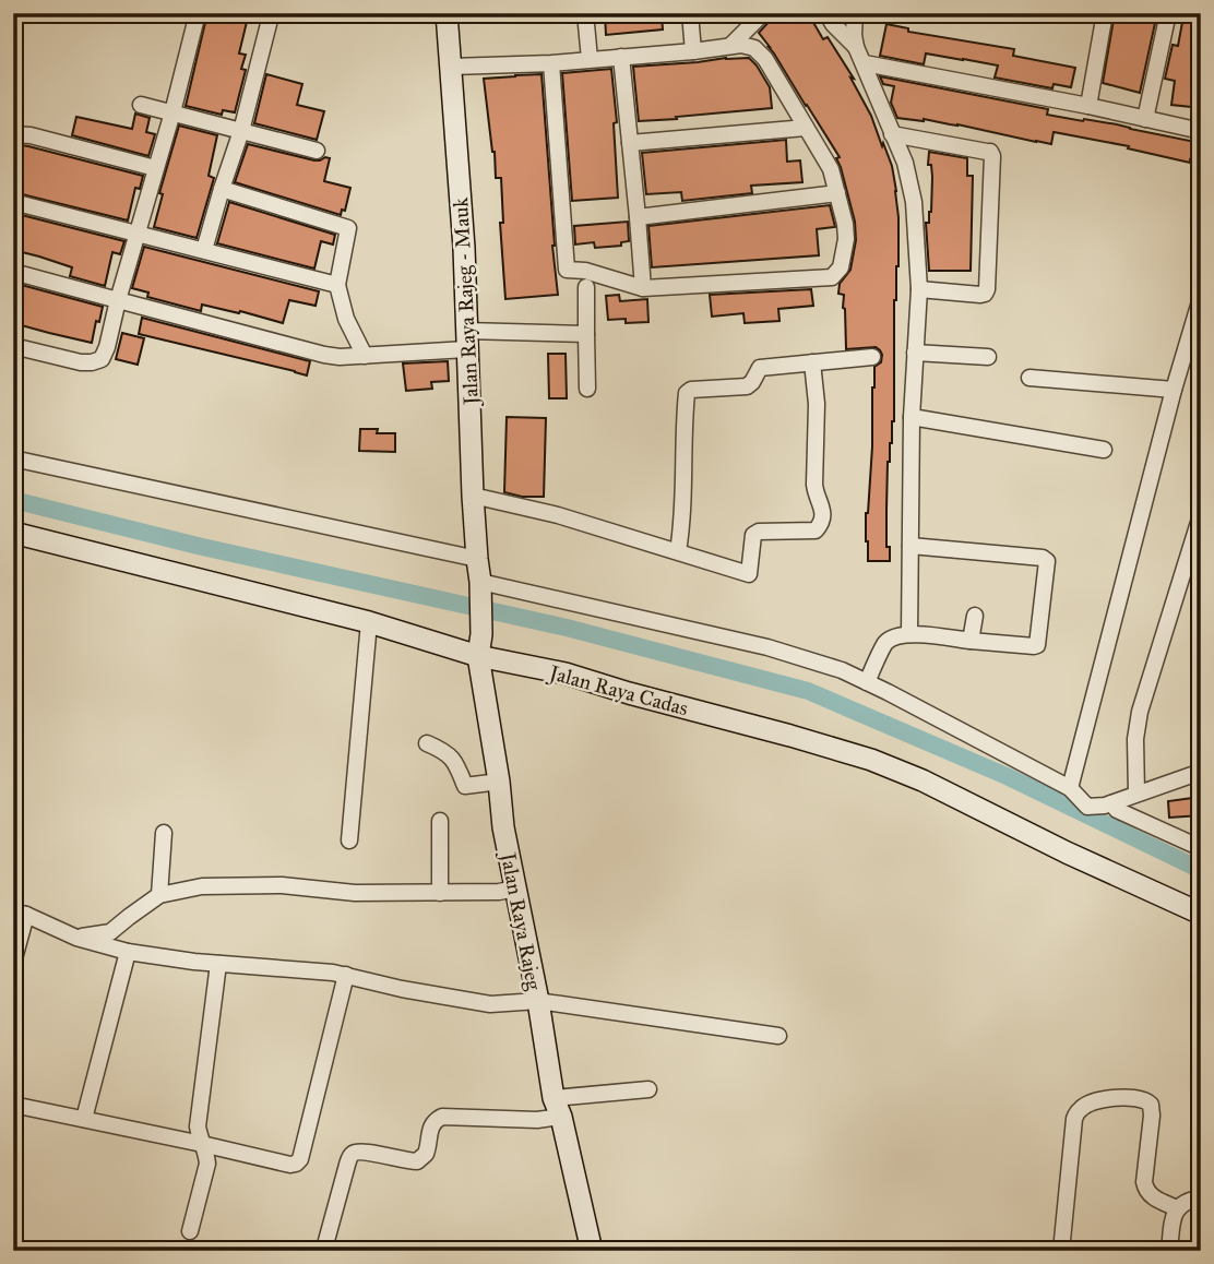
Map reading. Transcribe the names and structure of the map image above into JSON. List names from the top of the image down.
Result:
{
  "streets": {
    "street": ["Jalan Raya Rajeg - Mauk", "Jalan Raya Cadas", "Jalan Raya Rajeg"]
  },
  "crossings": [
    ["Jalan Raya Rajeg - Mauk", "Jalan Raya Rajeg"],
    ["Jalan Raya Cadas", "Jalan Raya Rajeg"]
  ]
}
